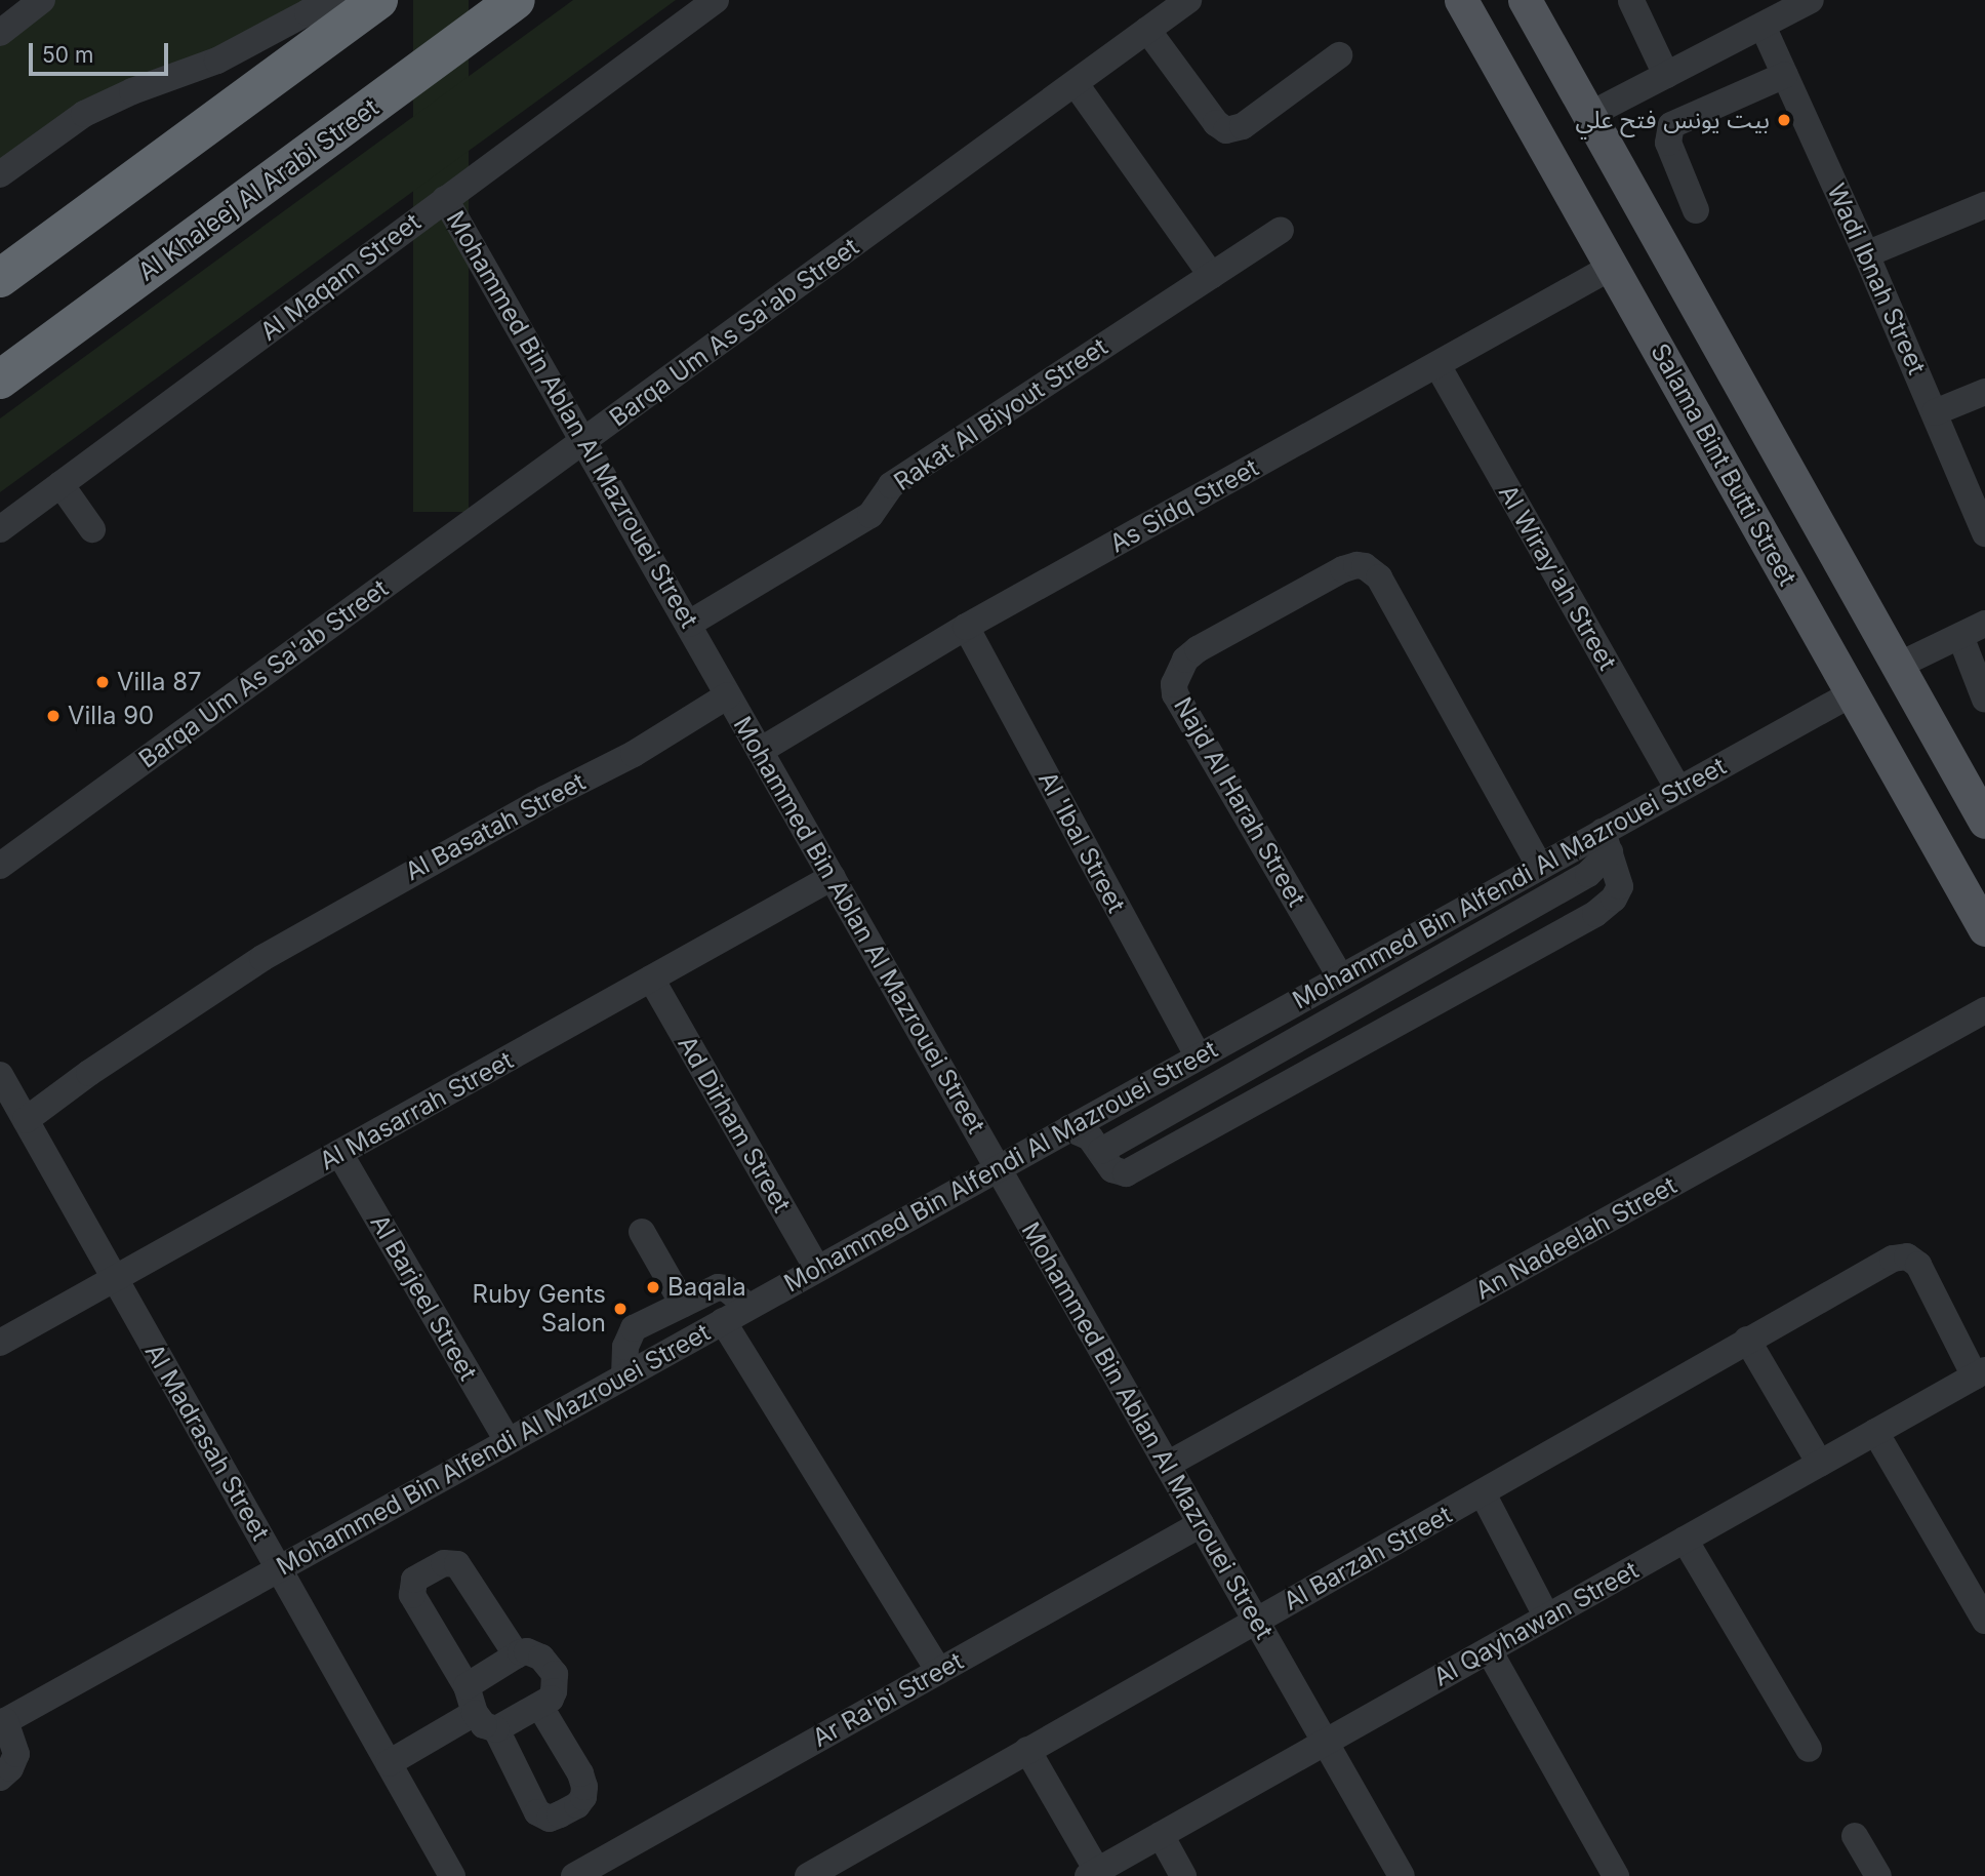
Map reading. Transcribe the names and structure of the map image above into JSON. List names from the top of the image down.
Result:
{
  "streets": {
    "highway": ["Al Khaleej Al Arabi Street"],
    "main road": ["Salama Bint Butti Street"],
    "street": [
      "Al Maqam Street",
      "Wadi Ibnah Street",
      "Barqa Um As Sa'ab Street",
      "Rakat Al Biyout Street",
      "Mohammed Bin Ablan Al Mazrouei Street",
      "As Sidq Street",
      "Al Wiray'ah Street",
      "Najd Al Harah Street",
      "Al Basatah Street",
      "Al 'Ibal Street",
      "Mohammed Bin Alfendi Al Mazrouei Street",
      "Al Masarrah Street",
      "Ad Dirham Street",
      "An Nadeelah Street",
      "Al Barjeel Street",
      "Al Madrasah Street",
      "Al Barzah Street",
      "Al Qayhawan Street",
      "Ar Ra'bi Street"
    ]
  },
  "crossings": [
    ["Al Maqam Street", "Mohammed Bin Ablan Al Mazrouei Street"],
    ["Barqa Um As Sa'ab Street", "Mohammed Bin Ablan Al Mazrouei Street"],
    ["Rakat Al Biyout Street", "Mohammed Bin Ablan Al Mazrouei Street"],
    ["Mohammed Bin Ablan Al Mazrouei Street", "As Sidq Street"],
    ["Mohammed Bin Ablan Al Mazrouei Street", "Al Basatah Street"],
    ["Mohammed Bin Ablan Al Mazrouei Street", "Mohammed Bin Alfendi Al Mazrouei Street"],
    ["Mohammed Bin Ablan Al Mazrouei Street", "Al Masarrah Street"],
    ["Mohammed Bin Ablan Al Mazrouei Street", "An Nadeelah Street"],
    ["Mohammed Bin Ablan Al Mazrouei Street", "Al Barzah Street"],
    ["Mohammed Bin Ablan Al Mazrouei Street", "Al Qayhawan Street"],
    ["Mohammed Bin Ablan Al Mazrouei Street", "Ar Ra'bi Street"],
    ["Salama Bint Butti Street", "As Sidq Street"],
    ["Salama Bint Butti Street", "Mohammed Bin Alfendi Al Mazrouei Street"],
    ["As Sidq Street", "Al Wiray'ah Street"],
    ["As Sidq Street", "Al 'Ibal Street"],
    ["Al Wiray'ah Street", "Mohammed Bin Alfendi Al Mazrouei Street"],
    ["Najd Al Harah Street", "Mohammed Bin Alfendi Al Mazrouei Street"],
    ["Al Basatah Street", "Al Madrasah Street"],
    ["Al 'Ibal Street", "Mohammed Bin Alfendi Al Mazrouei Street"],
    ["Mohammed Bin Alfendi Al Mazrouei Street", "Ad Dirham Street"],
    ["Mohammed Bin Alfendi Al Mazrouei Street", "Al Barjeel Street"],
    ["Mohammed Bin Alfendi Al Mazrouei Street", "Al Madrasah Street"],
    ["Al Masarrah Street", "Ad Dirham Street"],
    ["Al Masarrah Street", "Al Barjeel Street"],
    ["Al Masarrah Street", "Al Madrasah Street"],
    ["Al Barzah Street", "Al Qayhawan Street"]
  ],
  "places": [
    "بيت يونس فتح علي",
    "Villa 87",
    "Villa 90",
    "Baqala",
    "Ruby Gents Salon"
  ],
  "scale_bar": "50 m"
}
